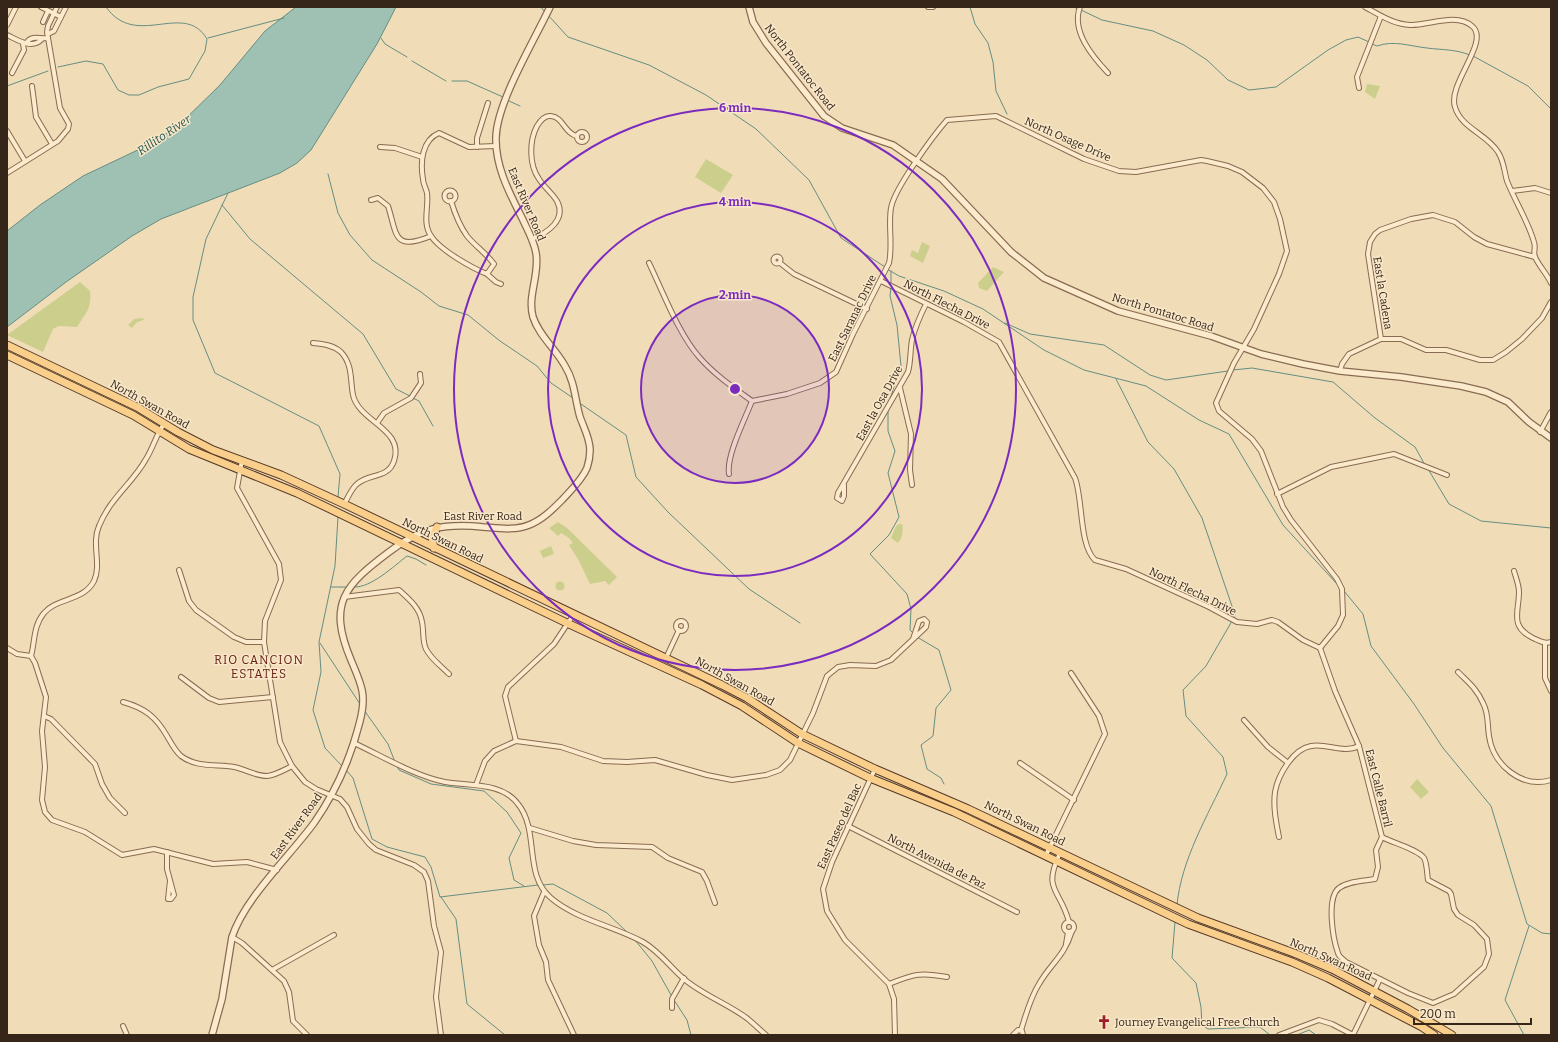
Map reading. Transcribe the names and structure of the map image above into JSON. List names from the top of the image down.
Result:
{
  "streets": {
    "main road": ["North Swan Road"],
    "street": [
      "North Pontatoc Road",
      "North Osage Drive",
      "East River Road",
      "East la Cadena",
      "North Flecha Drive",
      "East Saranac Drive",
      "East la Osa Drive",
      "East Calle Barril",
      "East Paseo del Bac",
      "North Avenida de Paz"
    ]
  },
  "crossings": [
    ["North Pontatoc Road", "North Osage Drive"],
    ["North Pontatoc Road", "East Saranac Drive"],
    ["North Osage Drive", "East Saranac Drive"],
    ["East River Road", "North Swan Road"],
    ["North Flecha Drive", "East Saranac Drive"],
    ["North Flecha Drive", "East la Osa Drive"],
    ["North Flecha Drive", "East Calle Barril"],
    ["North Swan Road", "East Paseo del Bac"],
    ["East Paseo del Bac", "North Avenida de Paz"]
  ],
  "districts": ["RIO CANCION ESTATES"],
  "water": ["Rillito River"],
  "places": {
    "church": ["Journey Evangelical Free Church"]
  },
  "scale_bar": "200 m",
  "rings": ["6 min", "4 min", "2 min"]
}
